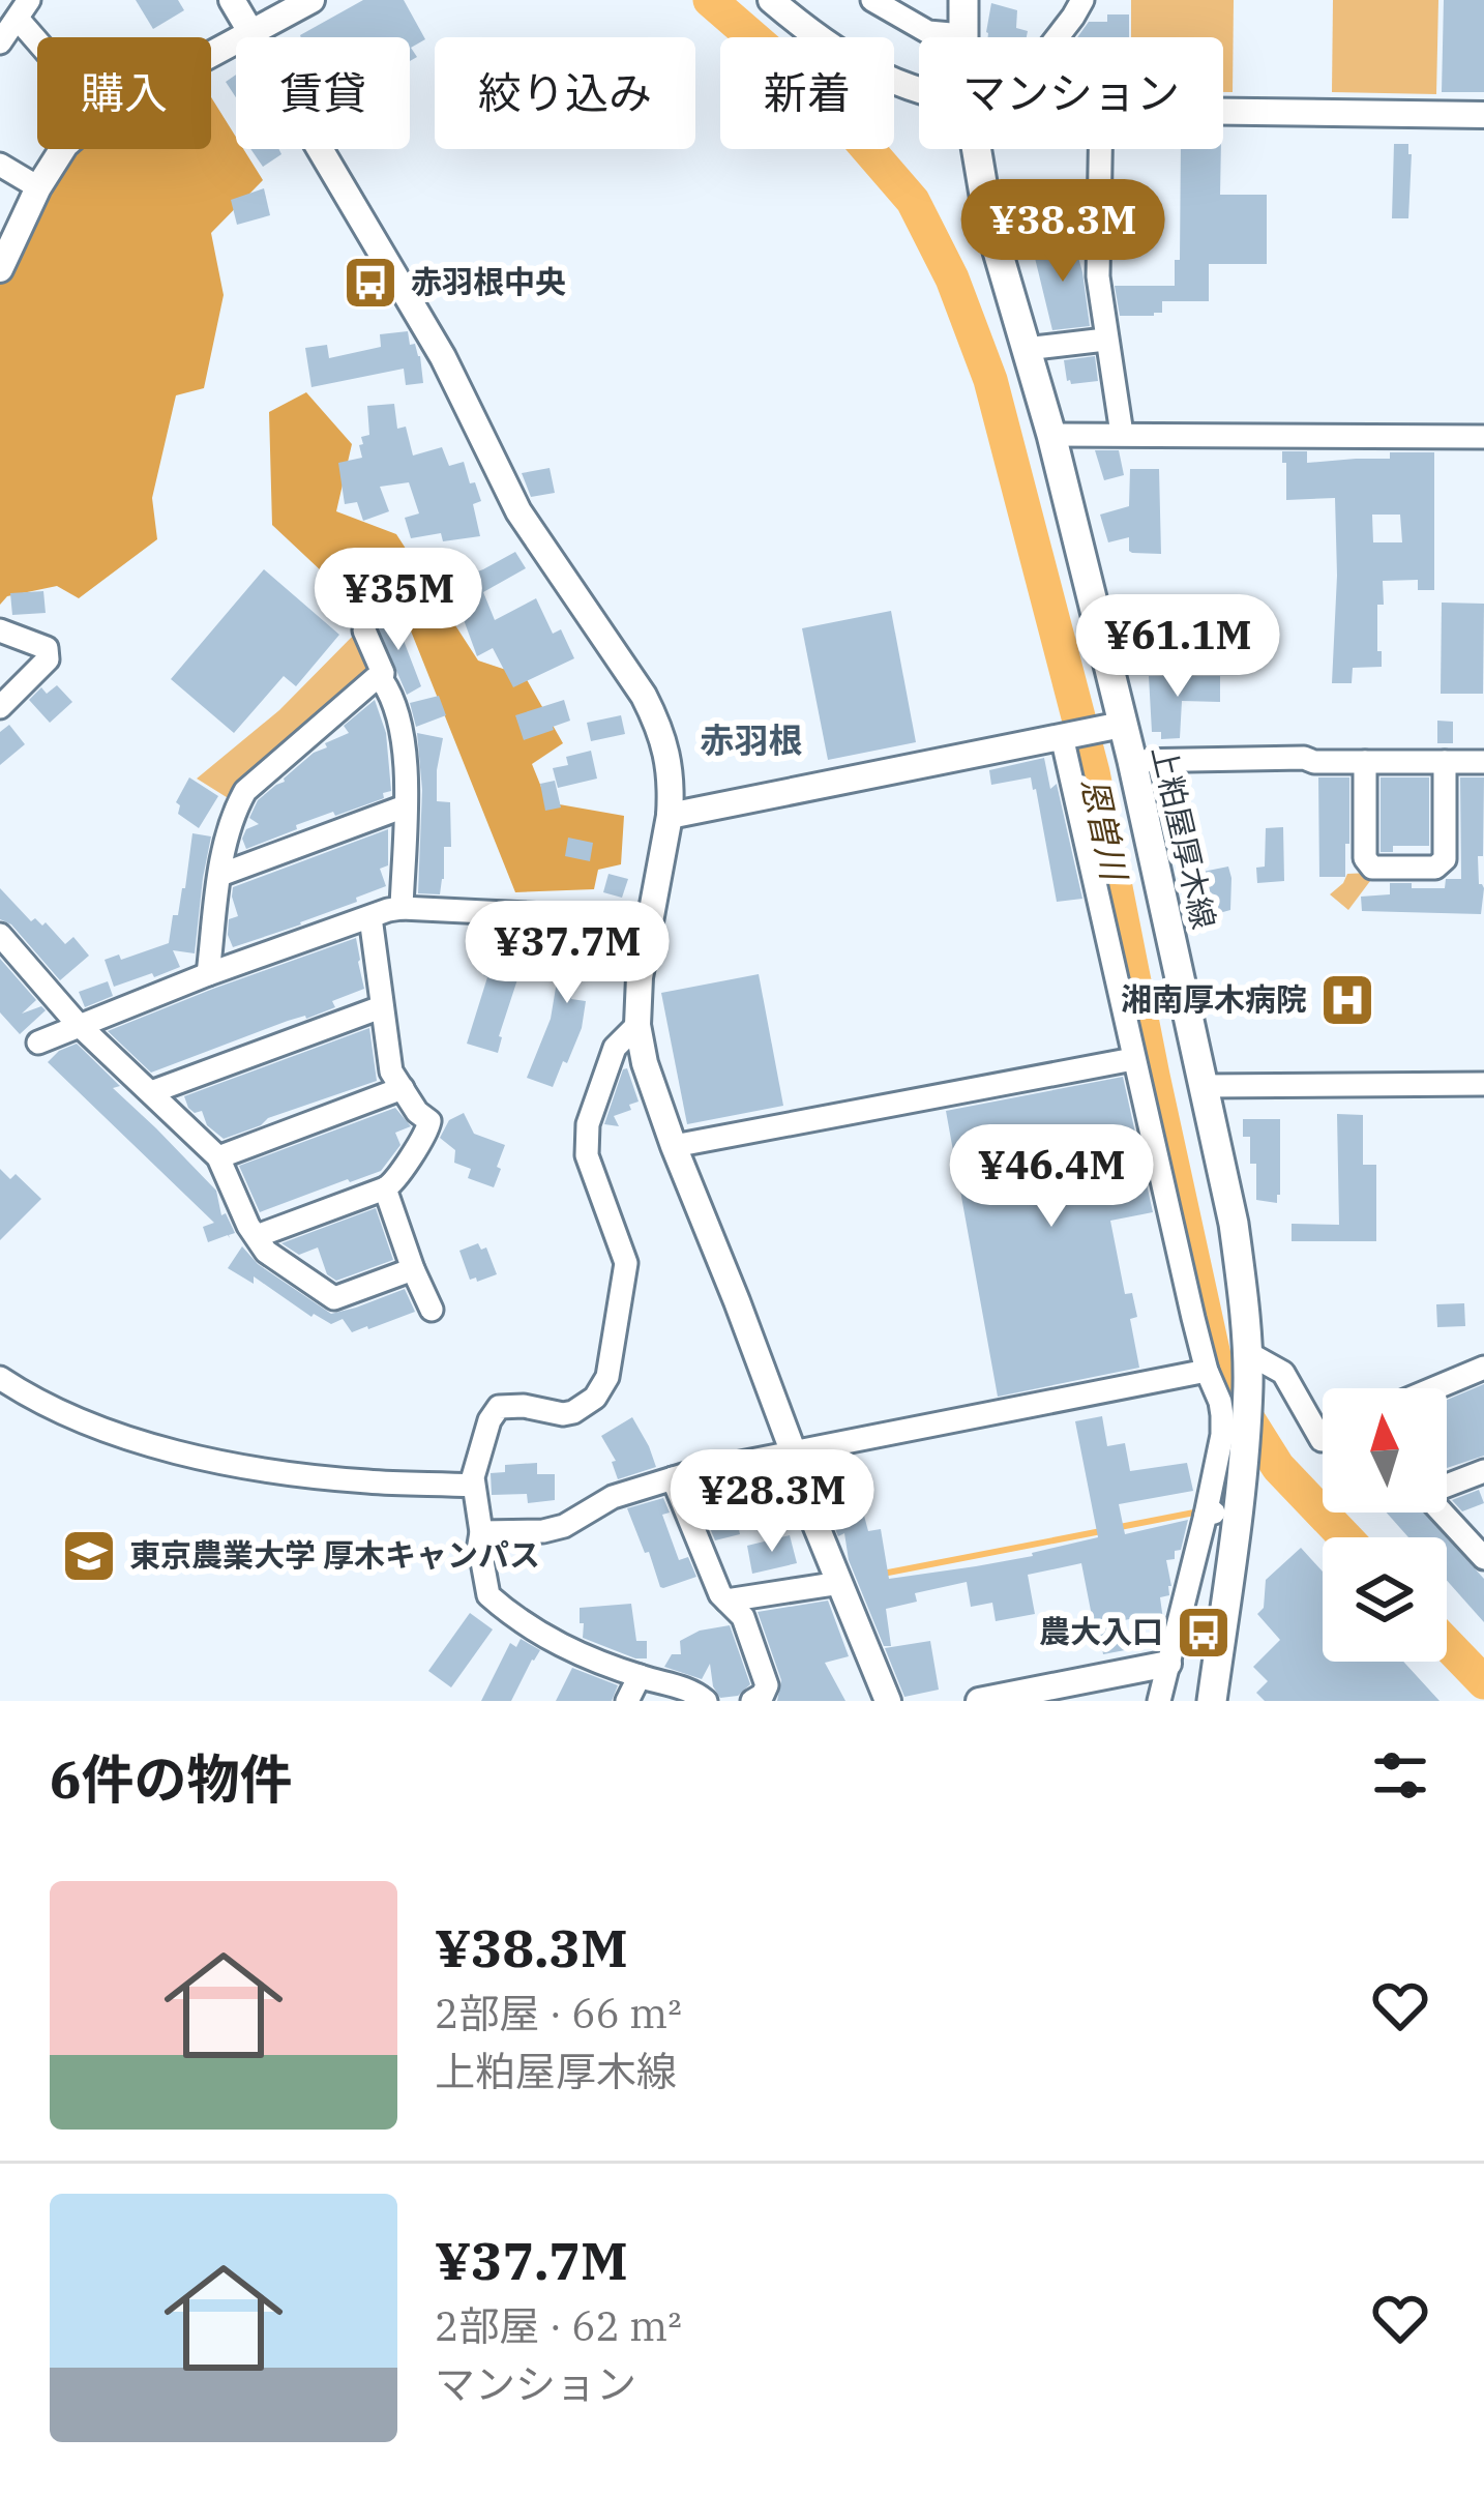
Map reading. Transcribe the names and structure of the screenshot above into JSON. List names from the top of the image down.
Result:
{
  "streets": {
    "main road": ["上粕屋厚木線"]
  },
  "districts": ["赤羽根"],
  "water": ["恩曽川"],
  "places": {
    "bus stop": ["赤羽根中央", "農大入口"],
    "hospital": ["湘南厚木病院"],
    "school or university": ["東京農業大学 厚木キャンパス"]
  },
  "north": "top",
  "page": {
    "chip": [
      "購入",
      "賃貸",
      "絞り込み",
      "新着",
      "マンション"
    ],
    "price": [
      "¥38.3M",
      "¥35M",
      "¥61.1M",
      "¥37.7M",
      "¥46.4M",
      "¥28.3M"
    ],
    "heading": "6件の物件",
    "list": [
      {
        "name": "¥38.3M",
        "note": "2部屋 · 66 m² · 上粕屋厚木線"
      },
      {
        "name": "¥37.7M",
        "note": "2部屋 · 62 m² · マンション"
      }
    ]
  }
}
